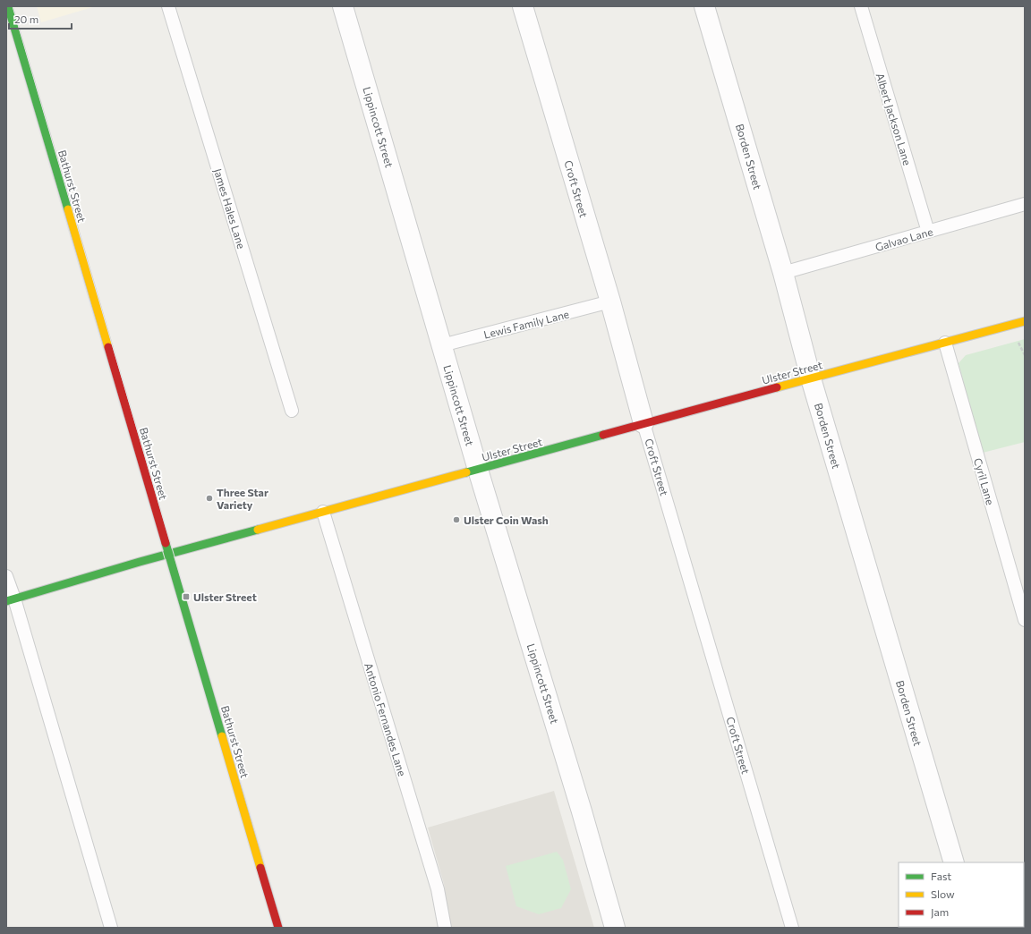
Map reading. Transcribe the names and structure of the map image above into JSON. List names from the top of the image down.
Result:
{
  "streets": {
    "street": [
      "Lippincott Street",
      "Borden Street",
      "Bathurst Street",
      "Croft Street",
      "Ulster Street"
    ],
    "lane": [
      "Albert Jackson Lane",
      "James Hales Lane",
      "Galvao Lane",
      "Lewis Family Lane",
      "Cyril Lane",
      "Antonio Fernandes Lane"
    ]
  },
  "crossings": [
    ["Albert Jackson Lane", "Galvao Lane"],
    ["Lippincott Street", "Lewis Family Lane"],
    ["Lippincott Street", "Ulster Street"],
    ["Borden Street", "Galvao Lane"],
    ["Borden Street", "Ulster Street"],
    ["Bathurst Street", "Ulster Street"],
    ["Croft Street", "Lewis Family Lane"],
    ["Croft Street", "Ulster Street"],
    ["Ulster Street", "Cyril Lane"],
    ["Ulster Street", "Antonio Fernandes Lane"]
  ],
  "places": {
    "other": ["Three Star Variety", "Ulster Coin Wash"],
    "transit": ["Ulster Street"]
  },
  "legend": ["Fast", "Slow", "Jam"],
  "scale_bar": "20 m"
}
